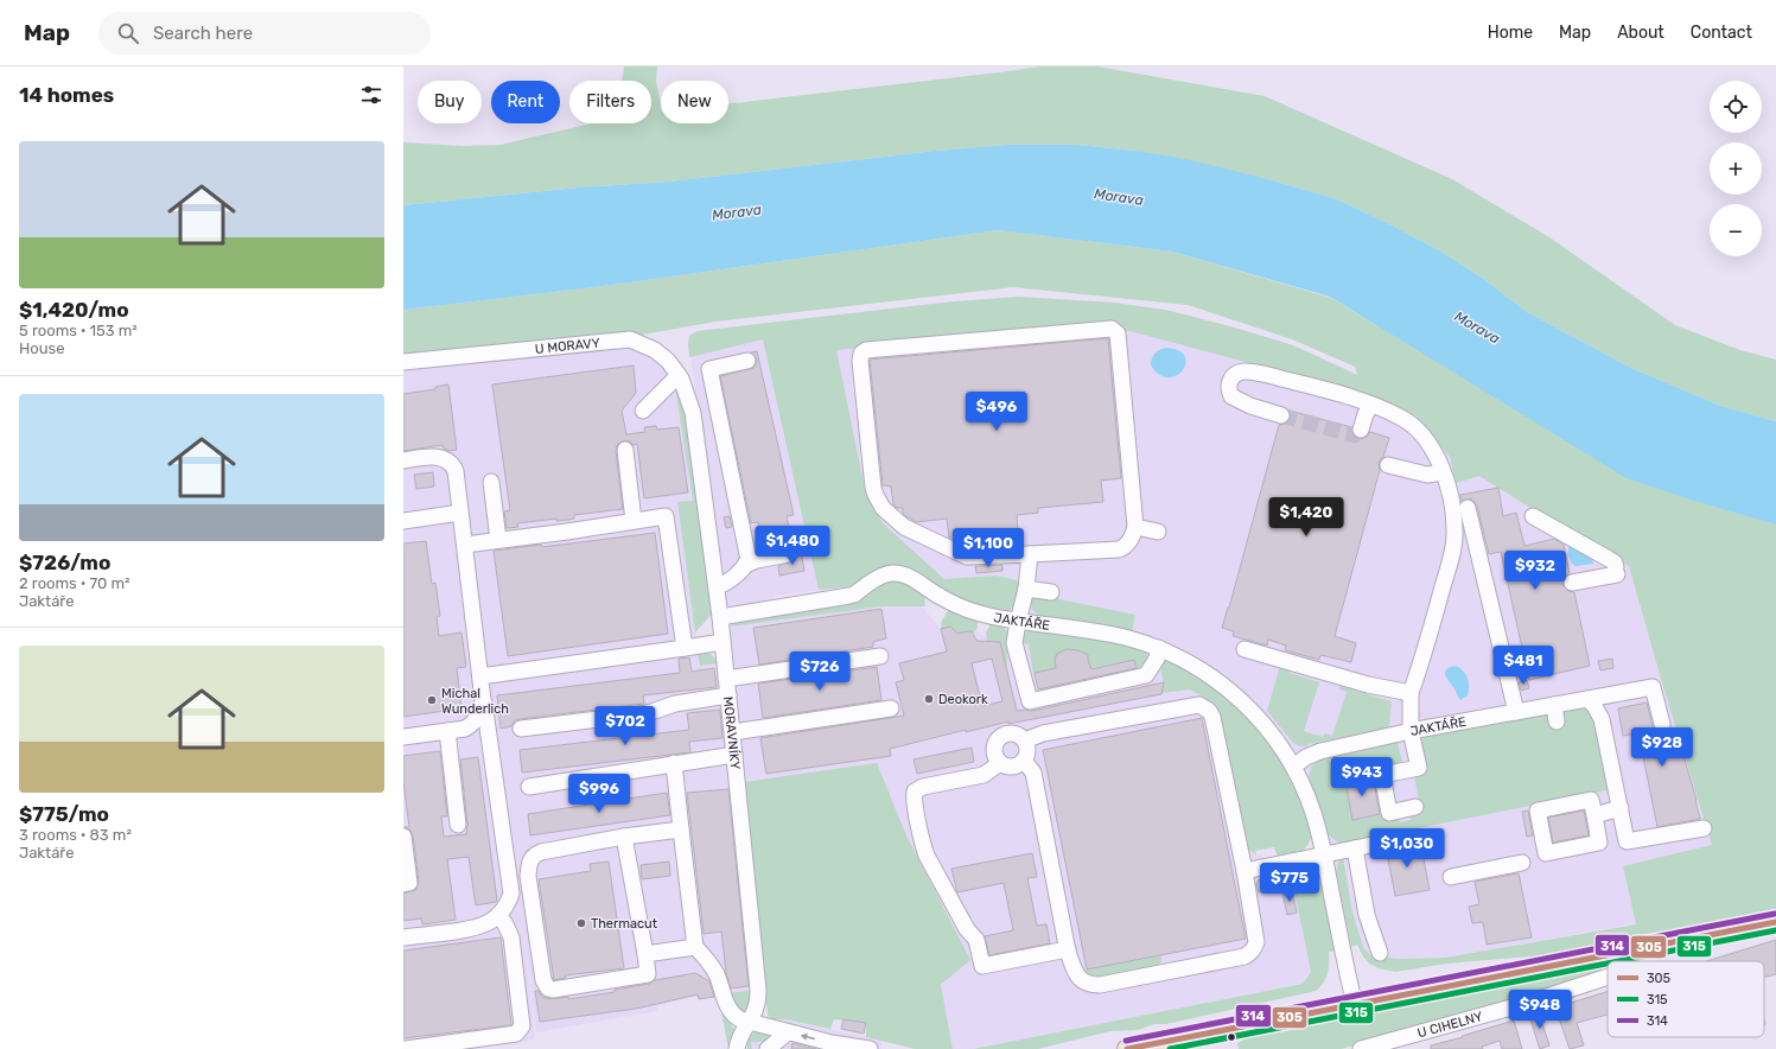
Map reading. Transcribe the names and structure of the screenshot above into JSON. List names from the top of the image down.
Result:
{
  "streets": {
    "street": [
      "U MORAVY",
      "JAKTÁŘE",
      "MORAVNÍKY",
      "U CIHELNY"
    ]
  },
  "crossings": [
    ["U MORAVY", "MORAVNÍKY"],
    ["JAKTÁŘE", "MORAVNÍKY"]
  ],
  "water": ["Morava"],
  "places": ["Deokork", "Michal Wunderlich", "Thermacut"],
  "lines": ["transit line 314", "transit line 305", "transit line 315"],
  "legend": ["305", "315", "314"],
  "page": {
    "header": "Map",
    "search": "Search here",
    "nav": [
      "Home",
      "Map",
      "About",
      "Contact"
    ],
    "heading": "14 homes",
    "map_buttons": ["+", "−"],
    "chip": [
      "Buy",
      "Rent",
      "Filters",
      "New"
    ],
    "list": [
      {
        "name": "$1,420/mo",
        "note": "5 rooms · 153 m² · House"
      },
      {
        "name": "$726/mo",
        "note": "2 rooms · 70 m² · Jaktáře"
      },
      {
        "name": "$775/mo",
        "note": "3 rooms · 83 m² · Jaktáře"
      }
    ],
    "price": [
      "$496",
      "$1,420",
      "$1,480",
      "$1,100",
      "$932",
      "$481",
      "$726",
      "$702",
      "$928",
      "$943",
      "$996",
      "$1,030",
      "$775",
      "$948"
    ]
  }
}
